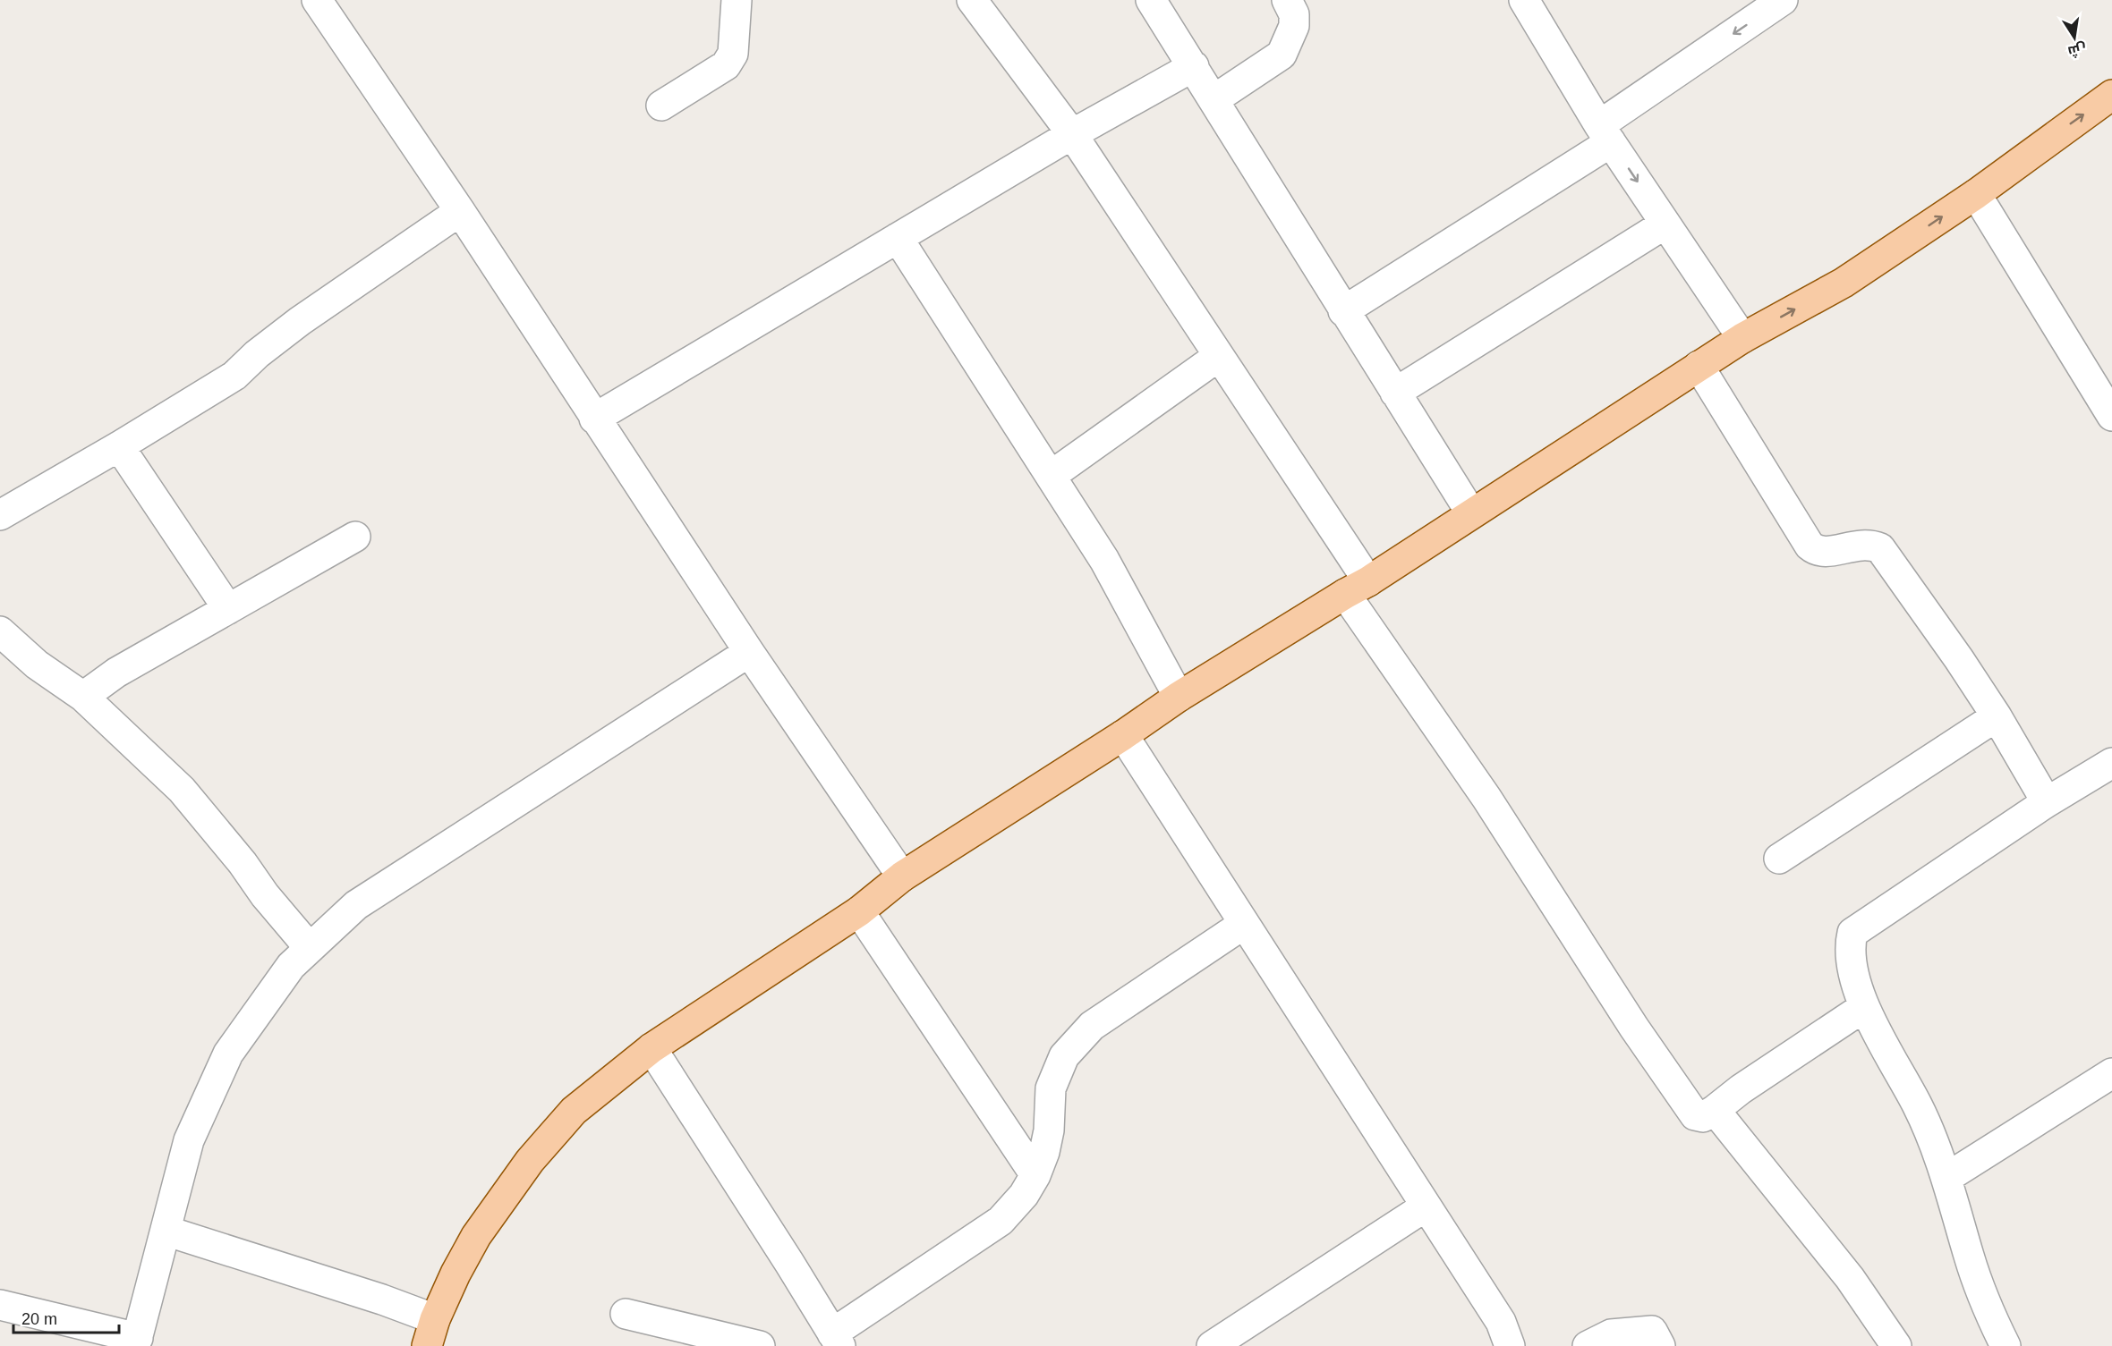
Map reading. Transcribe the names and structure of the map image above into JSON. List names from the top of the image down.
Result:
{
  "scale_bar": "20 m",
  "north": "bottom"
}
